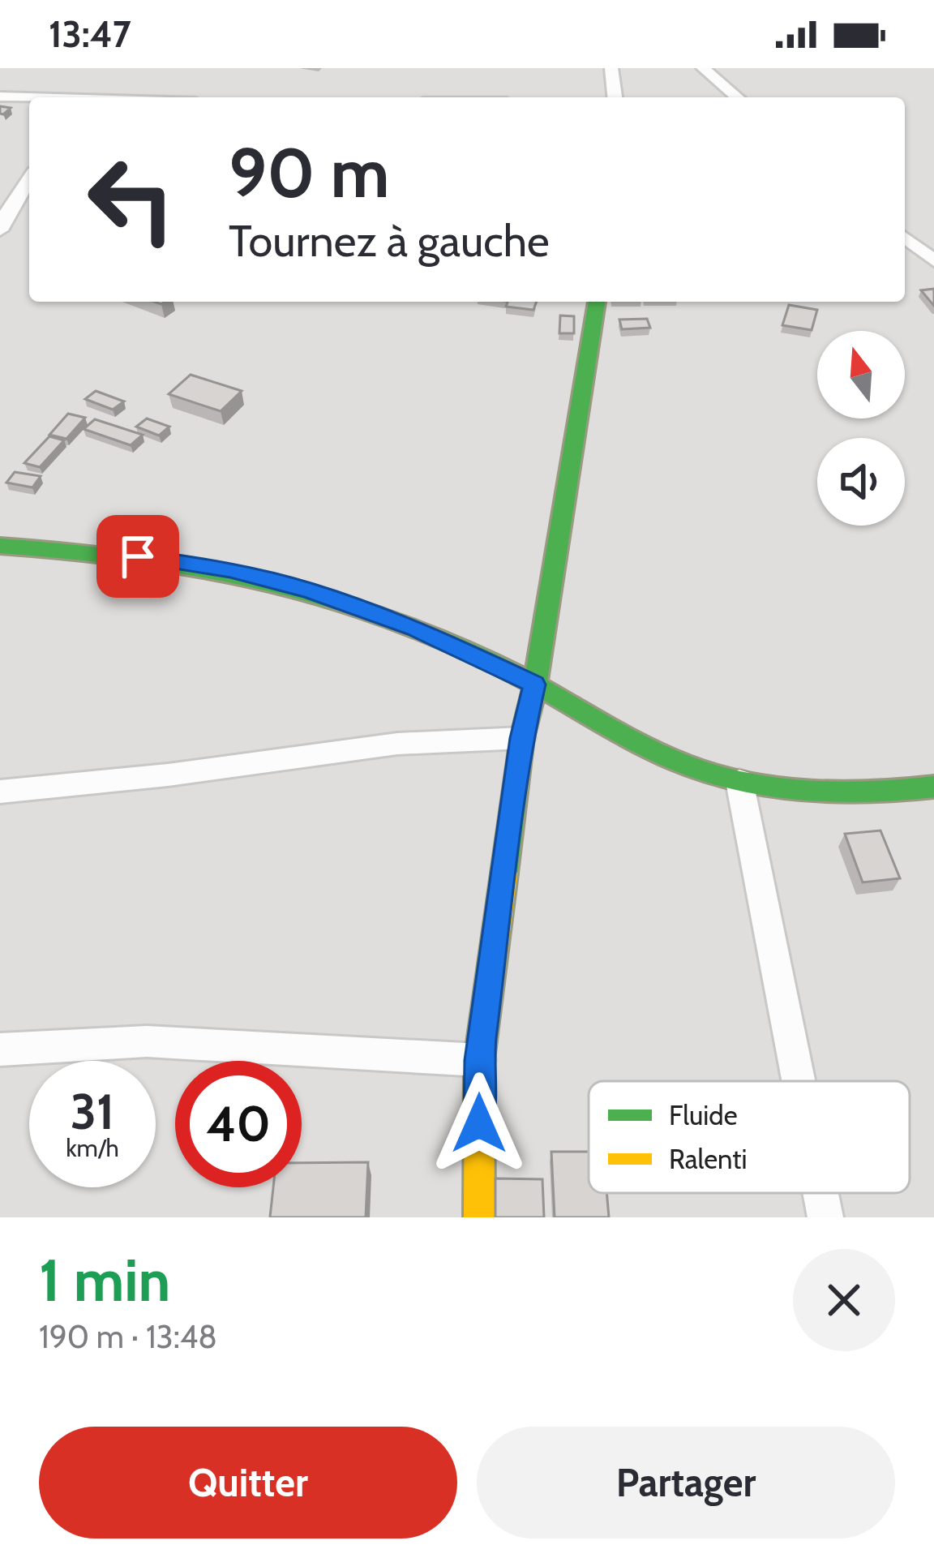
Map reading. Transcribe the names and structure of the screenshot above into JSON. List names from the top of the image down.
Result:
{
  "legend": ["Fluide", "Ralenti"],
  "north": "top",
  "page": {
    "status": "13:47",
    "turn": ["90 m", "Tournez à gauche"],
    "speed": "31 km/h",
    "limit": "40",
    "heading": ["1 min", "190 m · 13:48"],
    "buttons": ["Quitter", "Partager"]
  }
}
